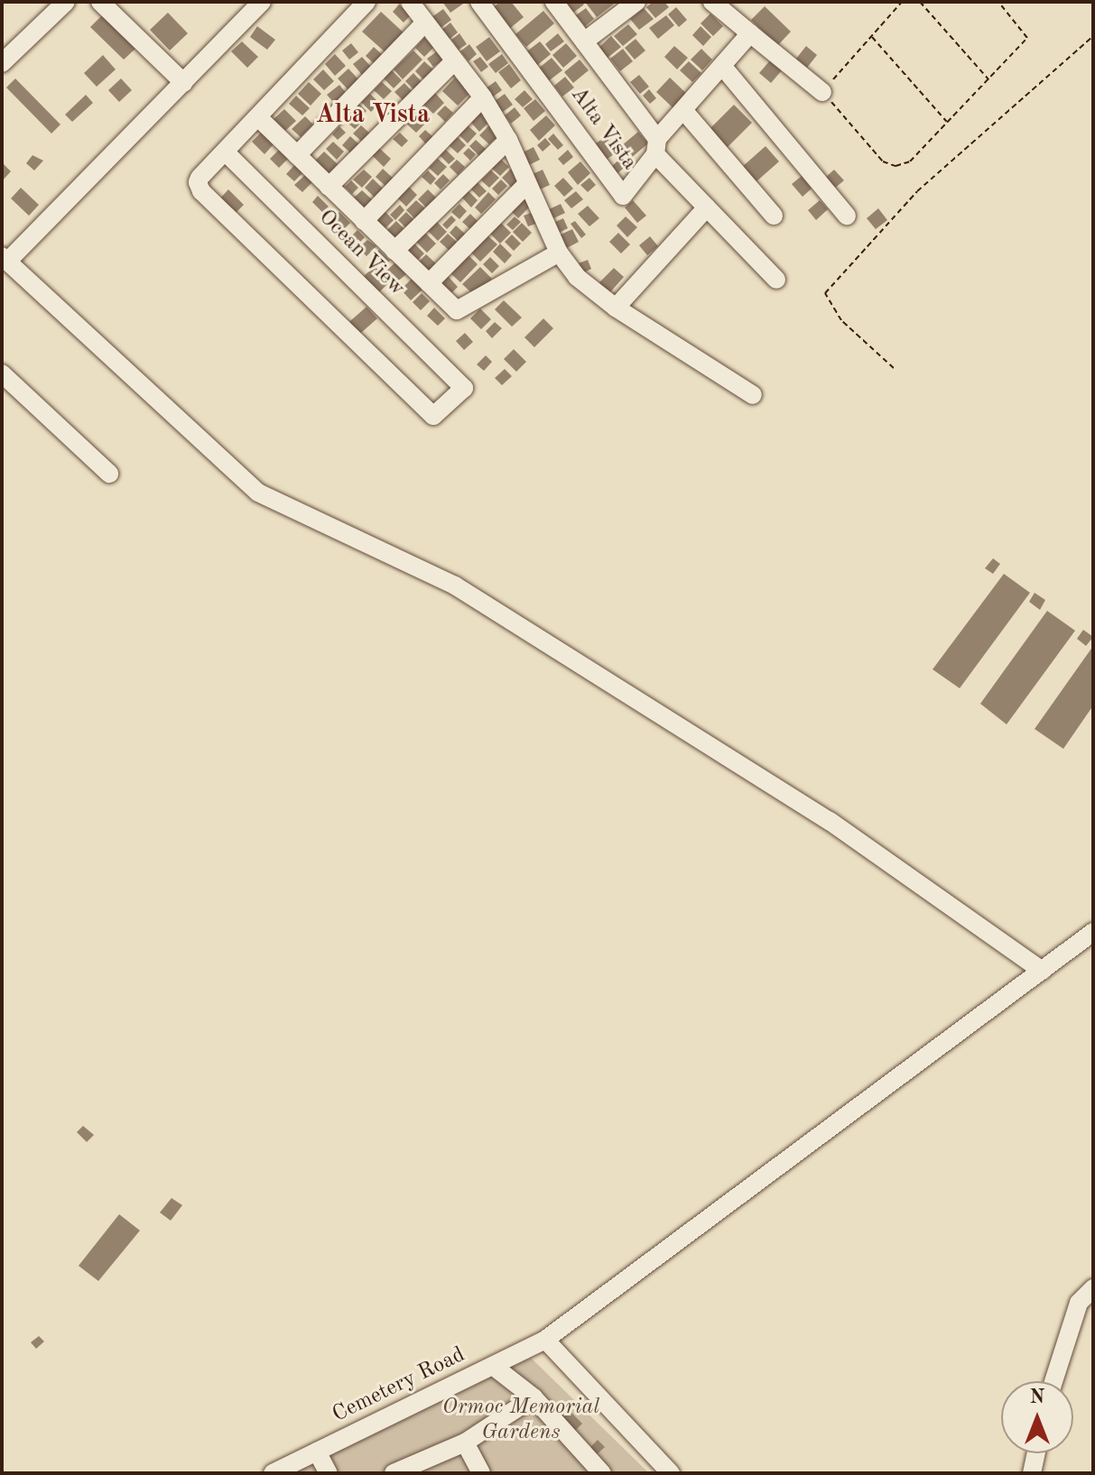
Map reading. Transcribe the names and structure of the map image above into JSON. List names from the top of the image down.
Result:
{
  "streets": {
    "street": ["Alta Vista", "Ocean View", "Cemetery Road"]
  },
  "districts": ["Alta Vista"],
  "parks": ["Ormoc Memorial Gardens"],
  "north": "top"
}
